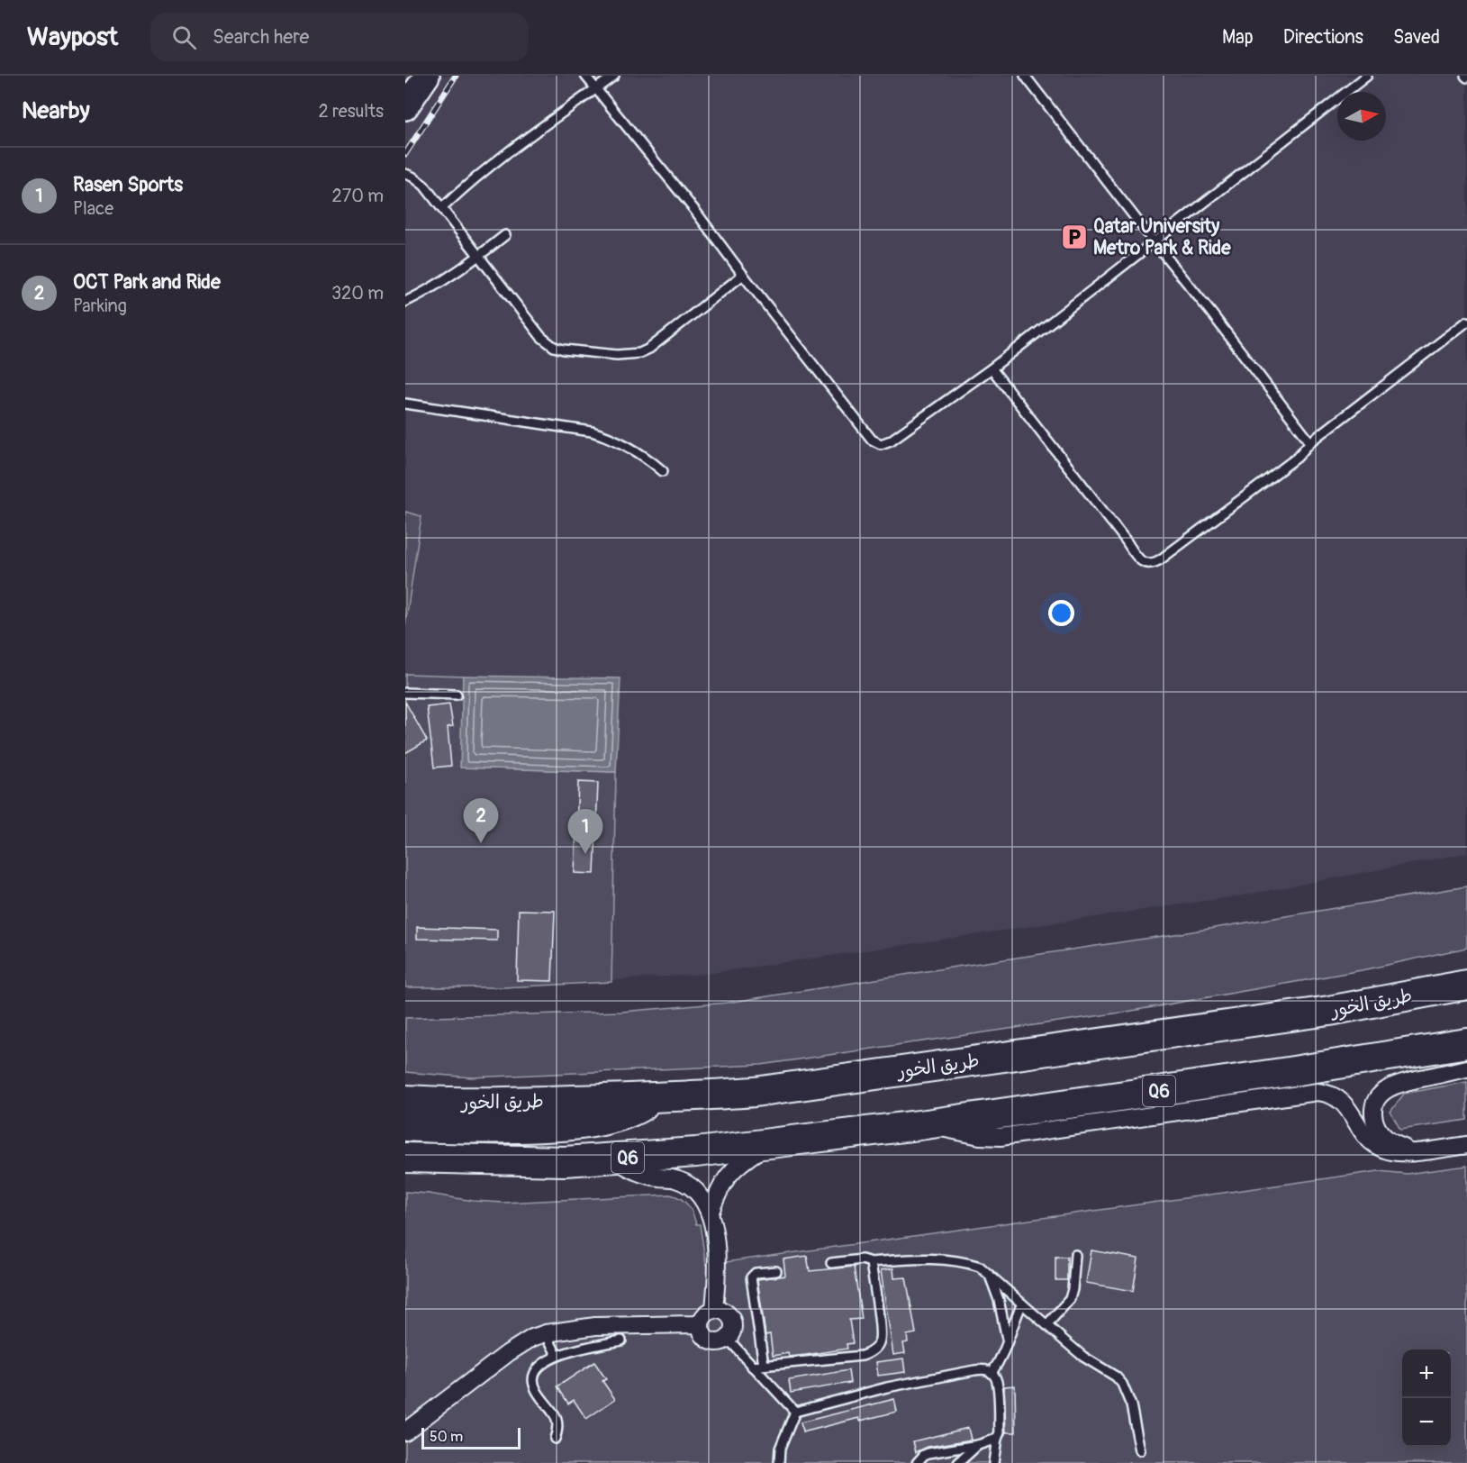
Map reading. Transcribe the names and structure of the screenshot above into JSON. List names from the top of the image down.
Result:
{
  "streets": {
    "highway": ["طريق الخور", "Q6"]
  },
  "places": {
    "parking": ["Qatar University Metro Park & Ride"]
  },
  "scale_bar": "50 m",
  "north": "right",
  "page": {
    "header": "Waypost",
    "search": "Search here",
    "nav": ["Map", "Directions", "Saved"],
    "heading": ["Nearby", "2 results"],
    "list": [
      {
        "mark": "1",
        "name": "Rasen Sports",
        "note": "Place",
        "value": "270 m"
      },
      {
        "mark": "2",
        "name": "OCT Park and Ride",
        "note": "Parking",
        "value": "320 m"
      }
    ],
    "pins": ["2", "1"],
    "map_buttons": ["+", "−"],
    "scale": "50 m"
  }
}
